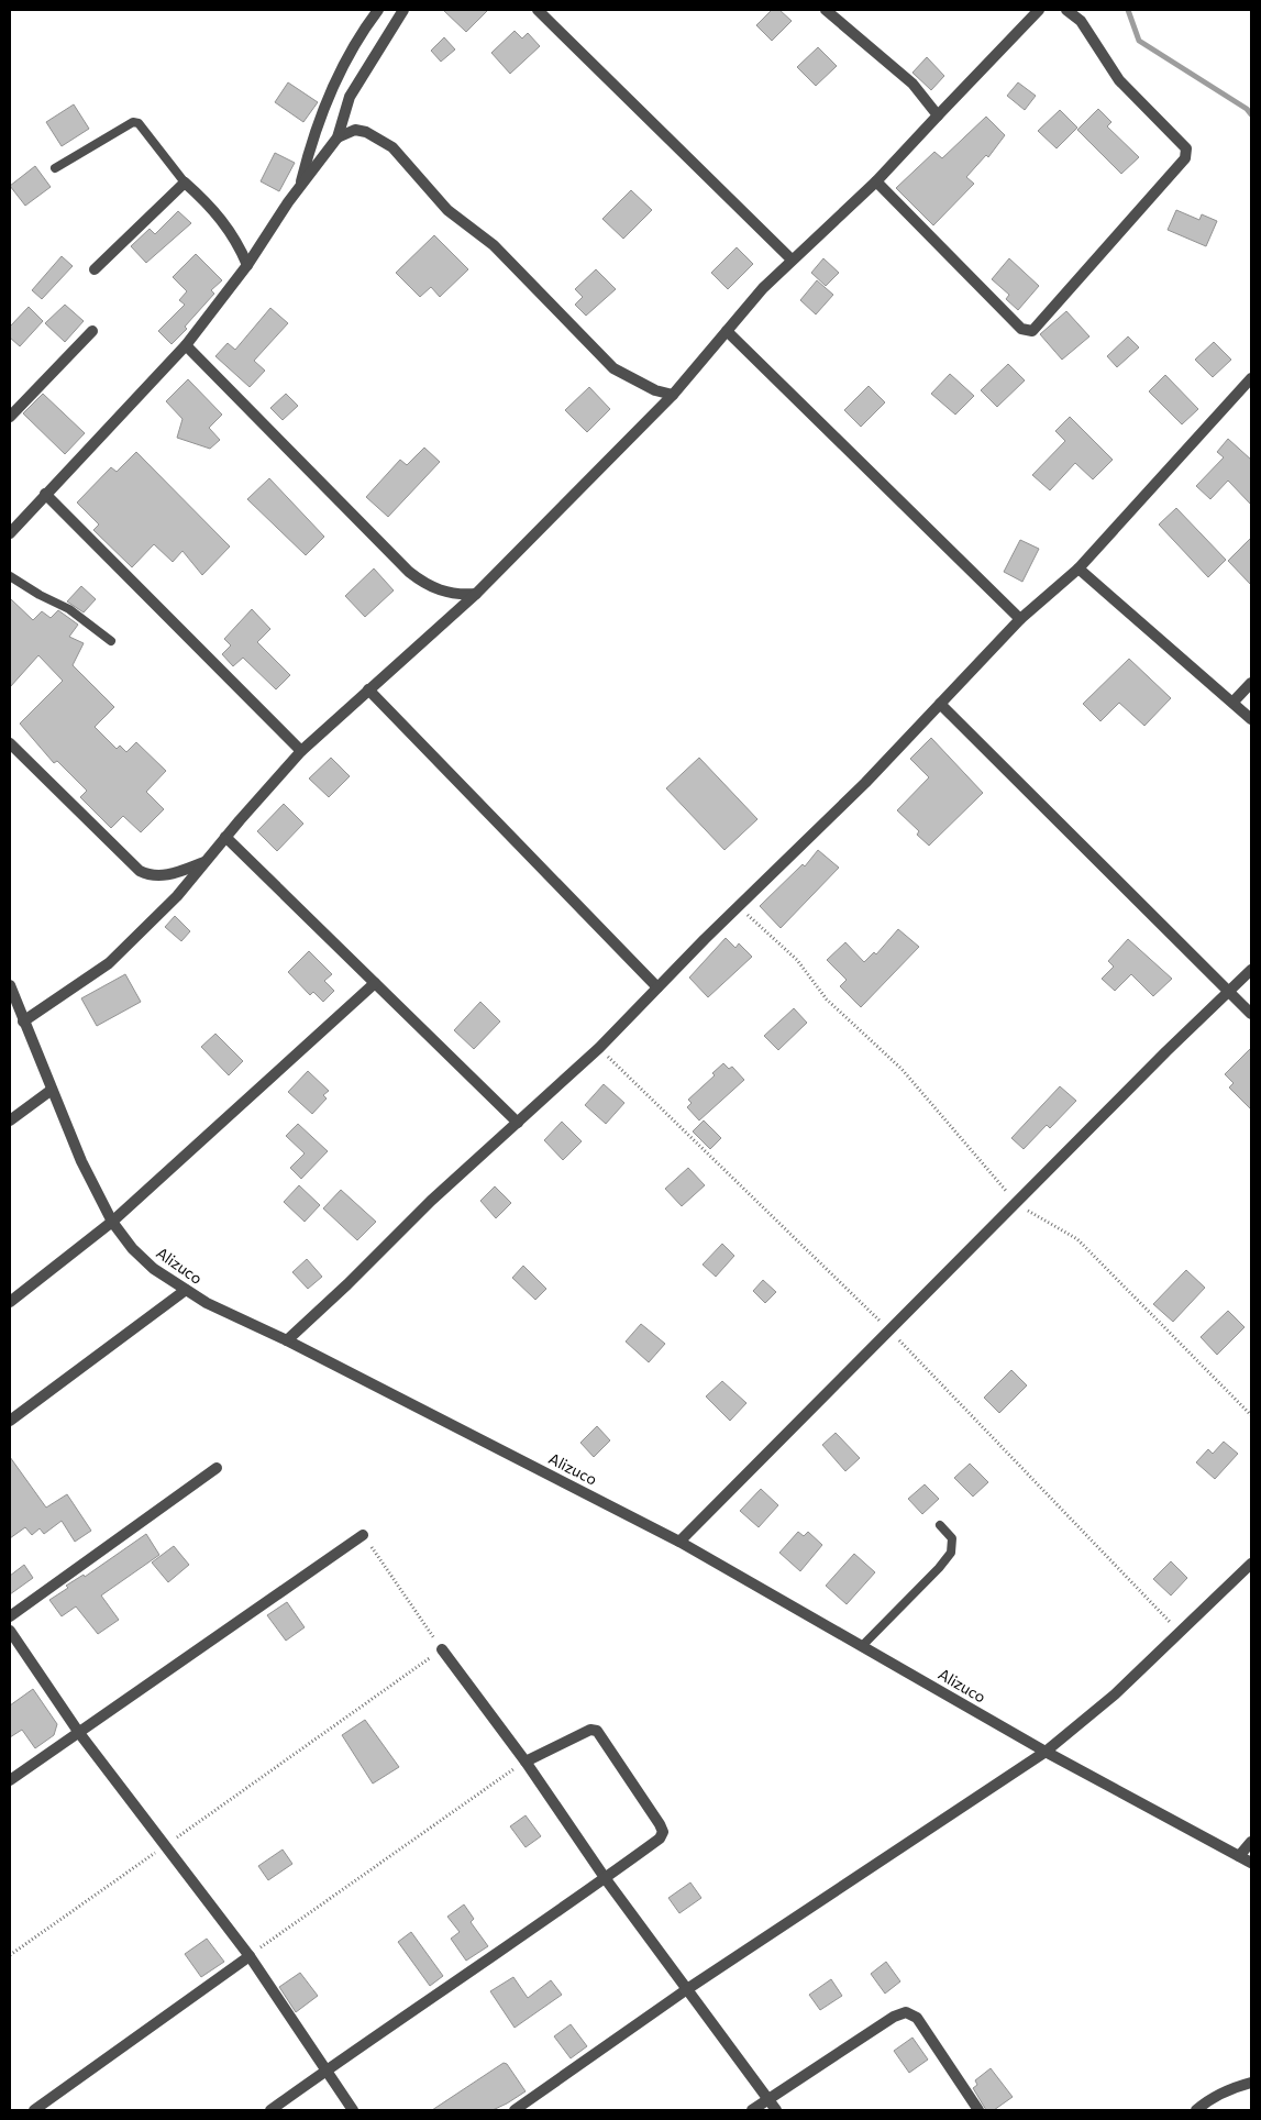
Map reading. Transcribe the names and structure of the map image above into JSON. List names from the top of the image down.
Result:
{
  "streets": {
    "street": ["Alizuco"]
  }
}
